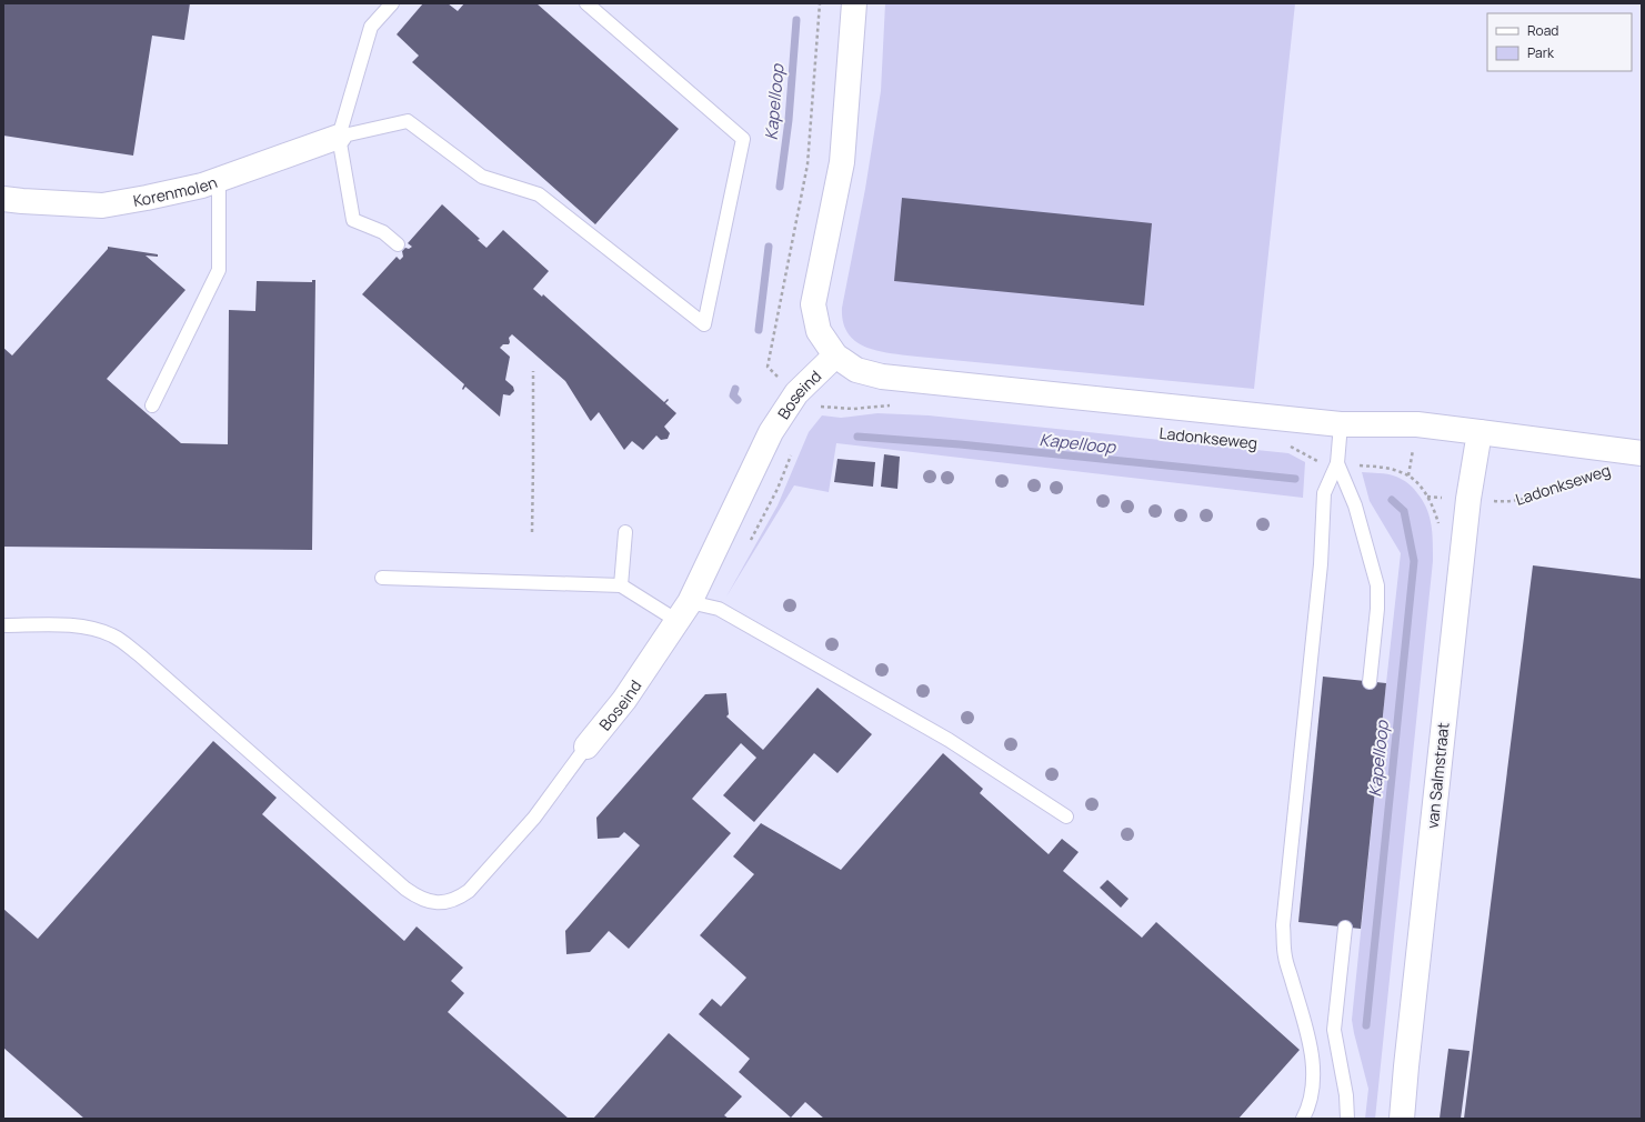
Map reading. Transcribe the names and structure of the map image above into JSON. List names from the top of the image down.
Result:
{
  "streets": {
    "street": [
      "Korenmolen",
      "Boseind",
      "Ladonkseweg",
      "van Salmstraat"
    ]
  },
  "crossings": [
    ["Boseind", "Ladonkseweg"],
    ["Ladonkseweg", "van Salmstraat"]
  ],
  "water": ["Kapelloop"],
  "legend": ["Road", "Park"]
}
